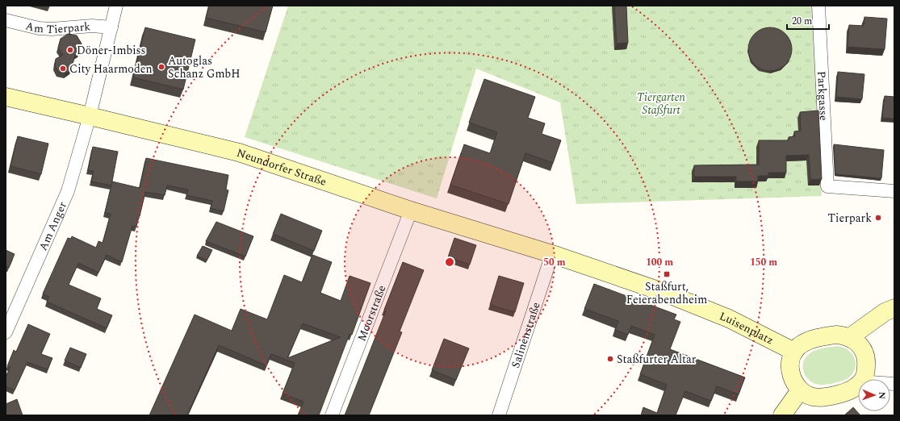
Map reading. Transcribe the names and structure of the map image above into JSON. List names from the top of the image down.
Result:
{
  "streets": {
    "main road": ["Neundorfer Straße", "Luisenplatz"],
    "street": [
      "Am Tierpark",
      "Parkgasse",
      "Am Anger",
      "Moorstraße",
      "Salinenstraße"
    ]
  },
  "crossings": [
    ["Neundorfer Straße", "Am Anger"],
    ["Neundorfer Straße", "Moorstraße"],
    ["Neundorfer Straße", "Luisenplatz"],
    ["Neundorfer Straße", "Salinenstraße"],
    ["Luisenplatz", "Salinenstraße"]
  ],
  "parks": ["Tiergarten Staßfurt"],
  "places": {
    "other": [
      "Döner-Imbiss",
      "Autoglas Schanz GmbH",
      "City Haarmoden",
      "Tierpark",
      "Staßfurter Altar"
    ],
    "transit": ["Staßfurt, Feierabendheim"]
  },
  "scale_bar": "20 m",
  "north": "right",
  "rings": ["50 m", "100 m", "150 m"]
}
